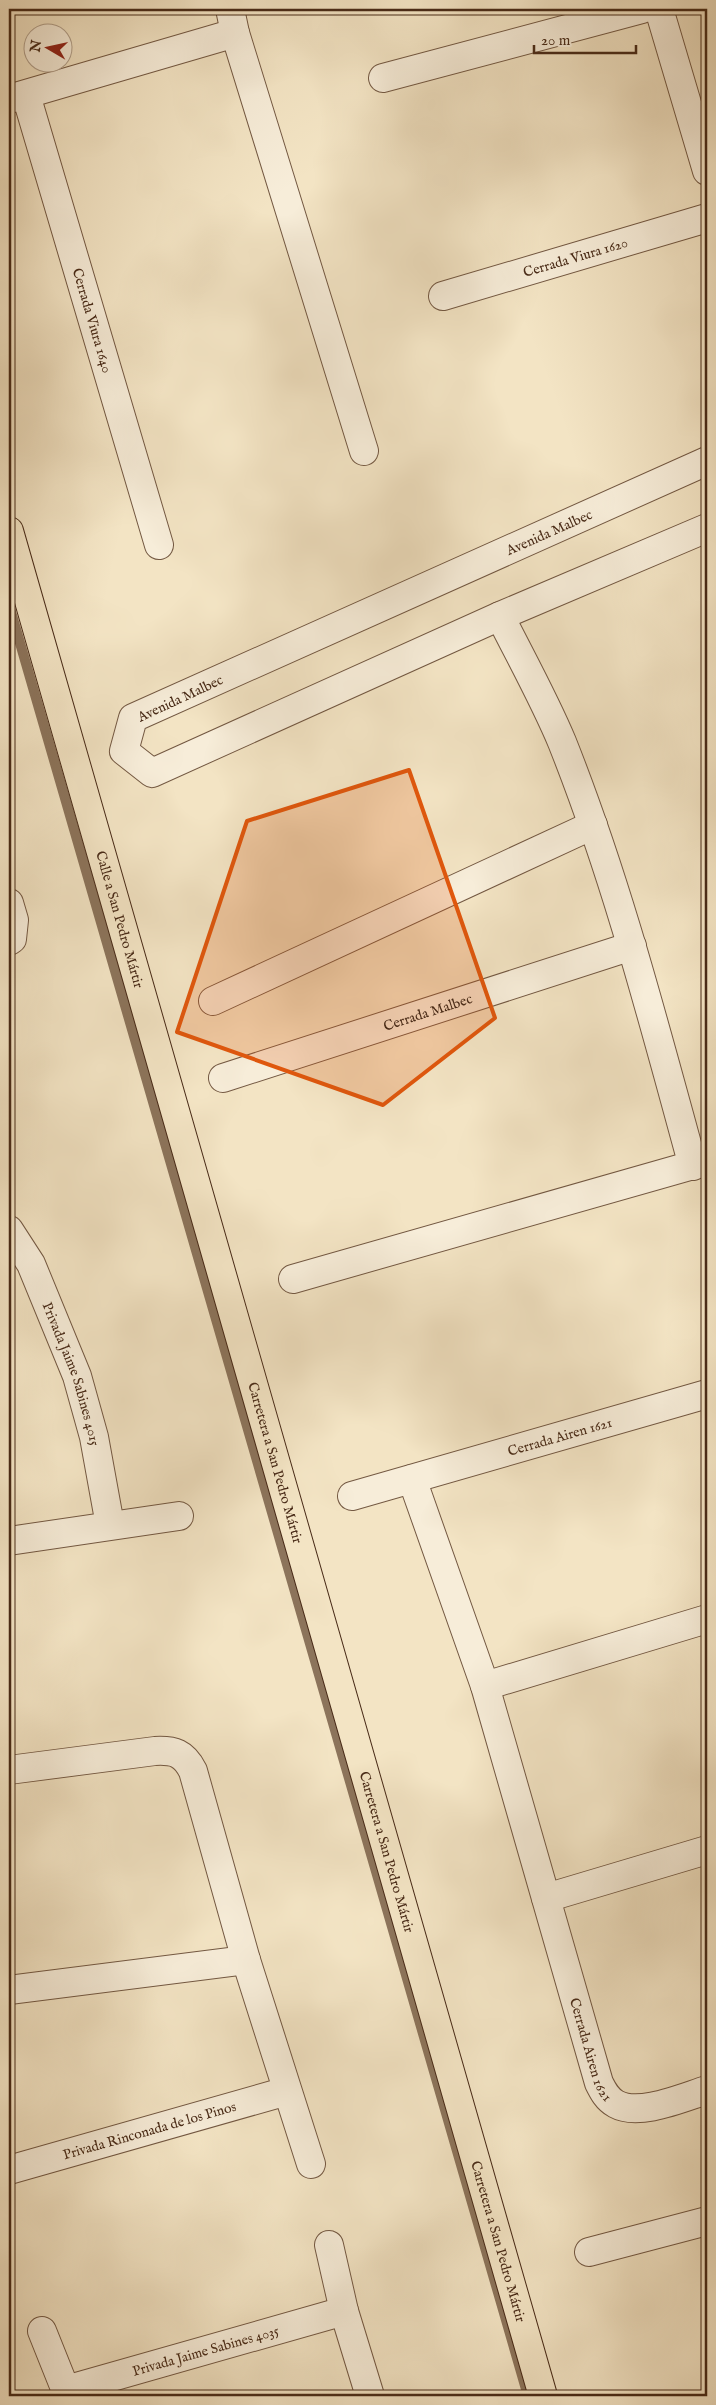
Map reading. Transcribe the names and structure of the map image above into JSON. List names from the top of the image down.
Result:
{
  "streets": {
    "main road": ["Calle a San Pedro Mártir", "Carretera a San Pedro Mártir"],
    "street": [
      "Cerrada Viura 1620",
      "Cerrada Viura 1640",
      "Avenida Malbec",
      "Cerrada Malbec",
      "Privada Jaime Sabines 4015",
      "Cerrada Airen 1621",
      "Privada Rinconada de los Pinos",
      "Privada Jaime Sabines 4035"
    ]
  },
  "crossings": [
    ["Calle a San Pedro Mártir", "Carretera a San Pedro Mártir"]
  ],
  "scale_bar": "20 m",
  "north": "left"
}
